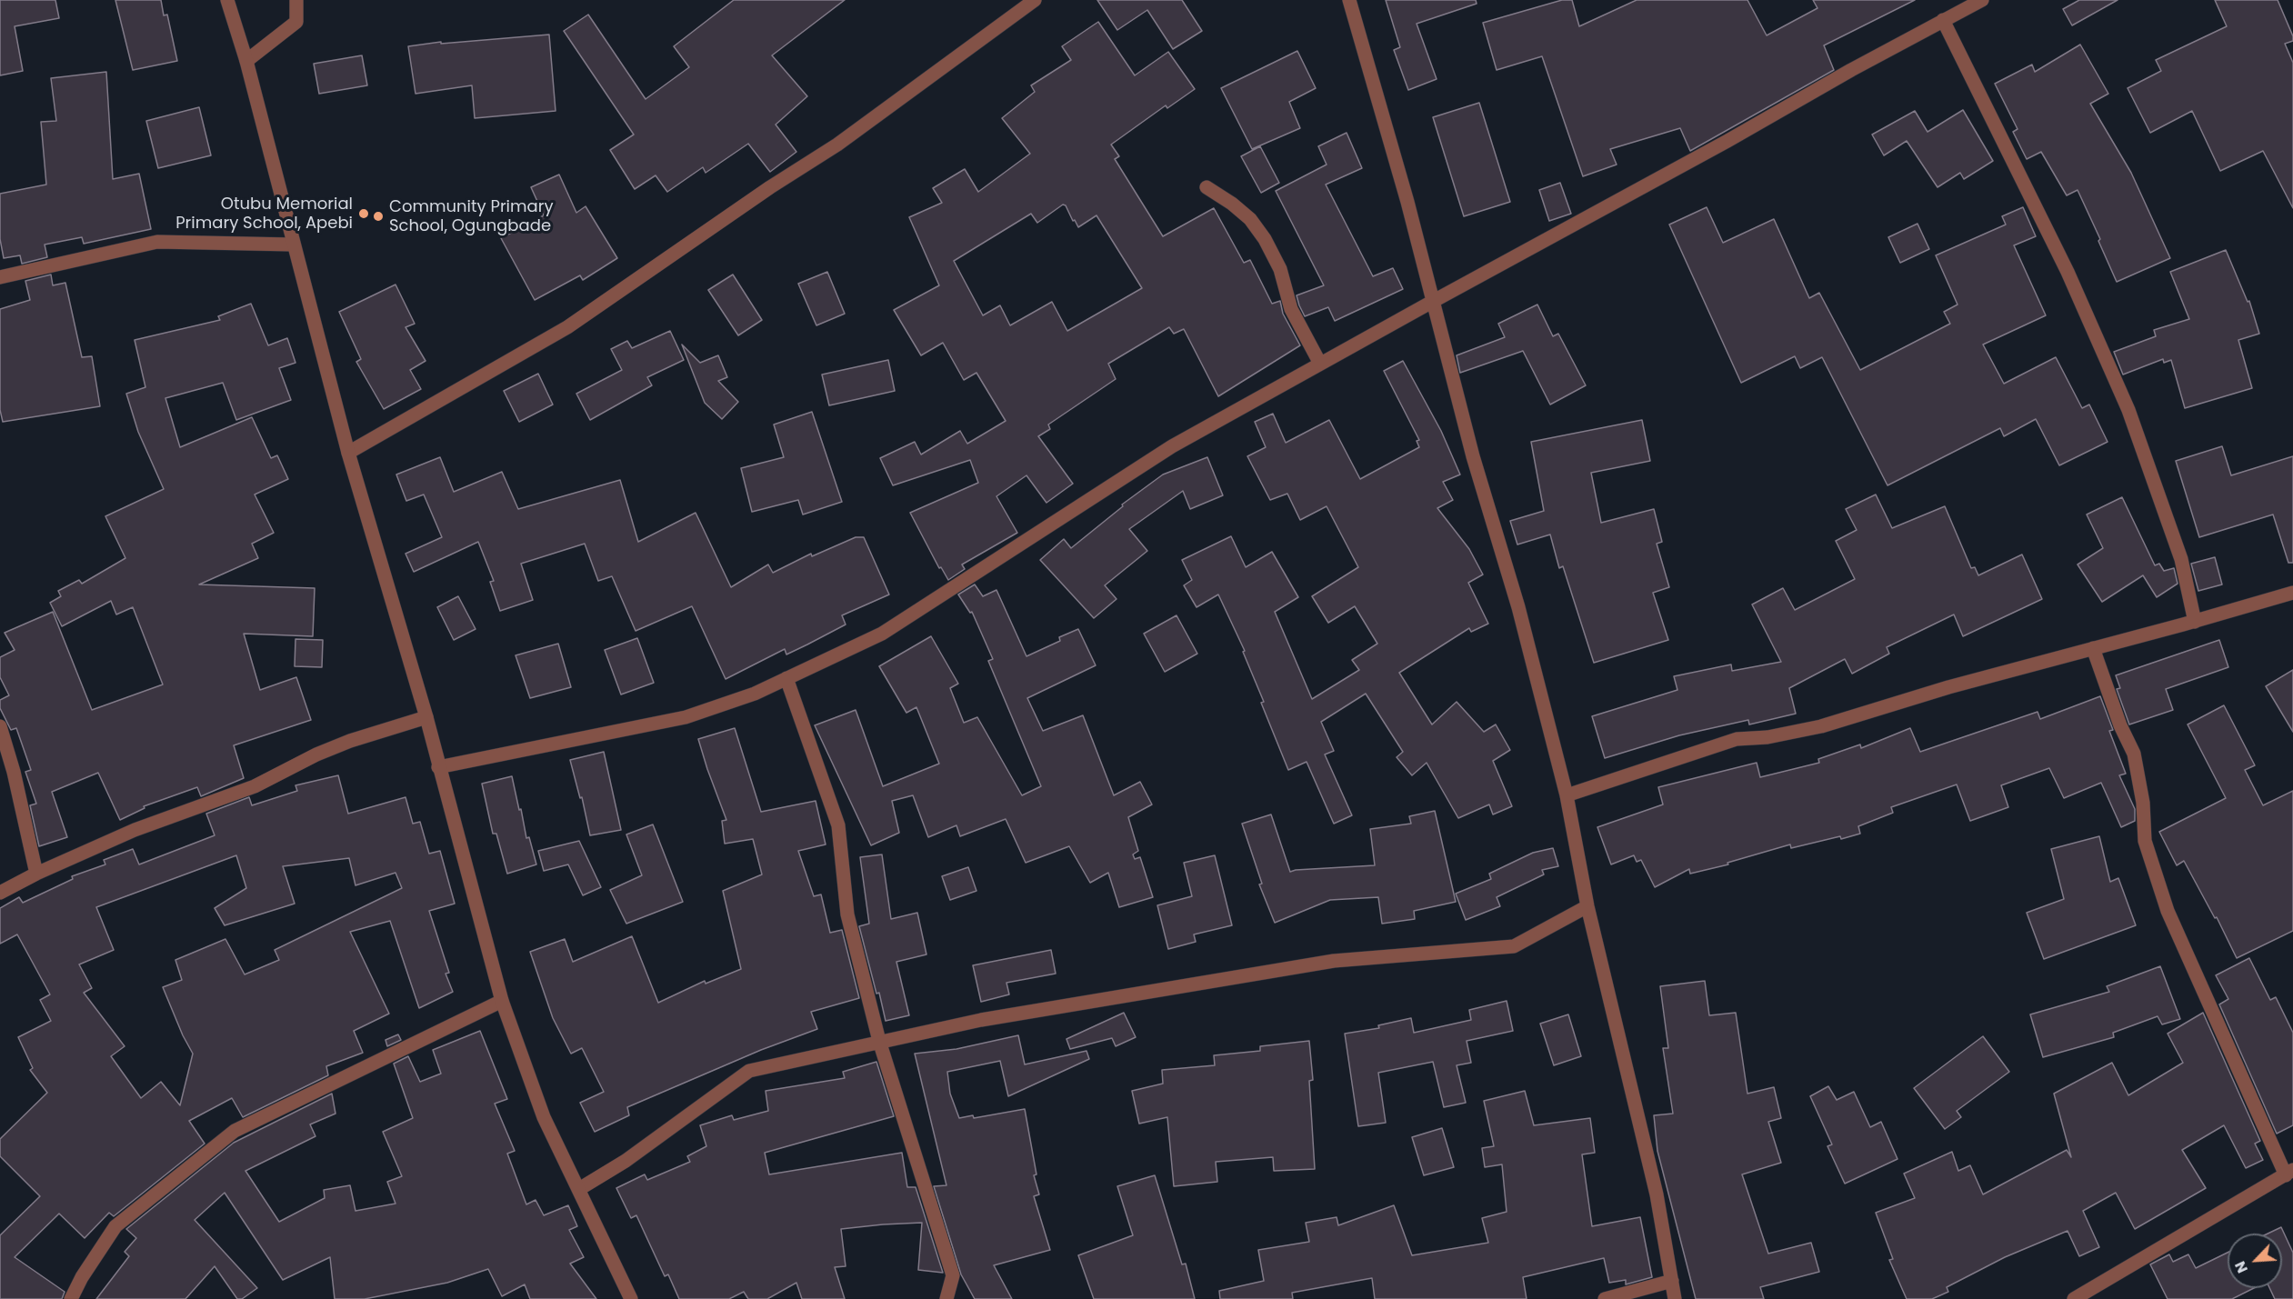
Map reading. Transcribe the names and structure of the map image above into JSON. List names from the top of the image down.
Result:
{
  "places": ["Otubu Memorial Primary School, Apebi", "Community Primary School, Ogungbade"],
  "north": "bottom left"
}
